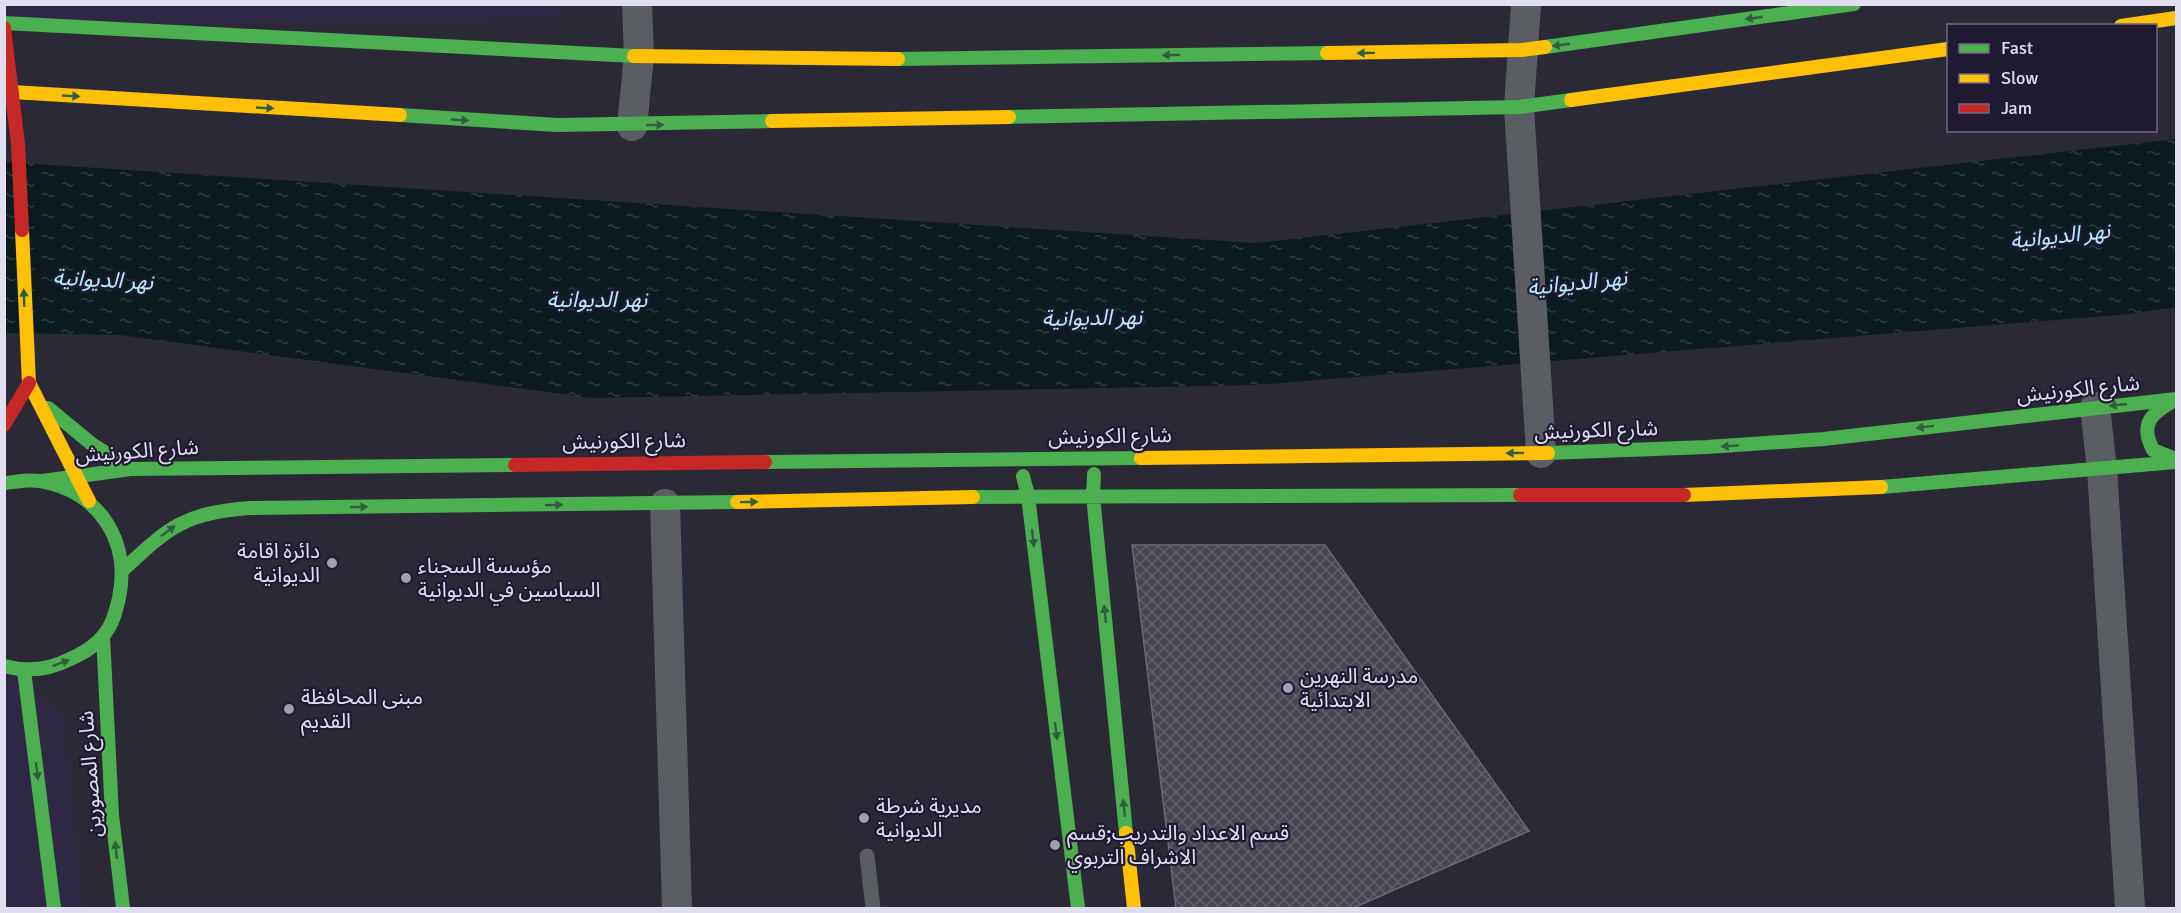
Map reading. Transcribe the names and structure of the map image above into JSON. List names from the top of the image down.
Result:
{
  "streets": {
    "main road": ["شارع الكورنيش", "شارع المصورين"]
  },
  "water": ["نهر الديوانية"],
  "places": [
    "دائرة اقامة الديوانية",
    "مؤسسة السجناء السياسين في الديوانية",
    "مدرسة النهرين الابتدائية",
    "مبنى المحافظة القديم",
    "مديرية شرطة الديوانية",
    "قسم الاعداد والتدريب;قسم الاشراف التربوي"
  ],
  "legend": ["Fast", "Slow", "Jam"]
}
